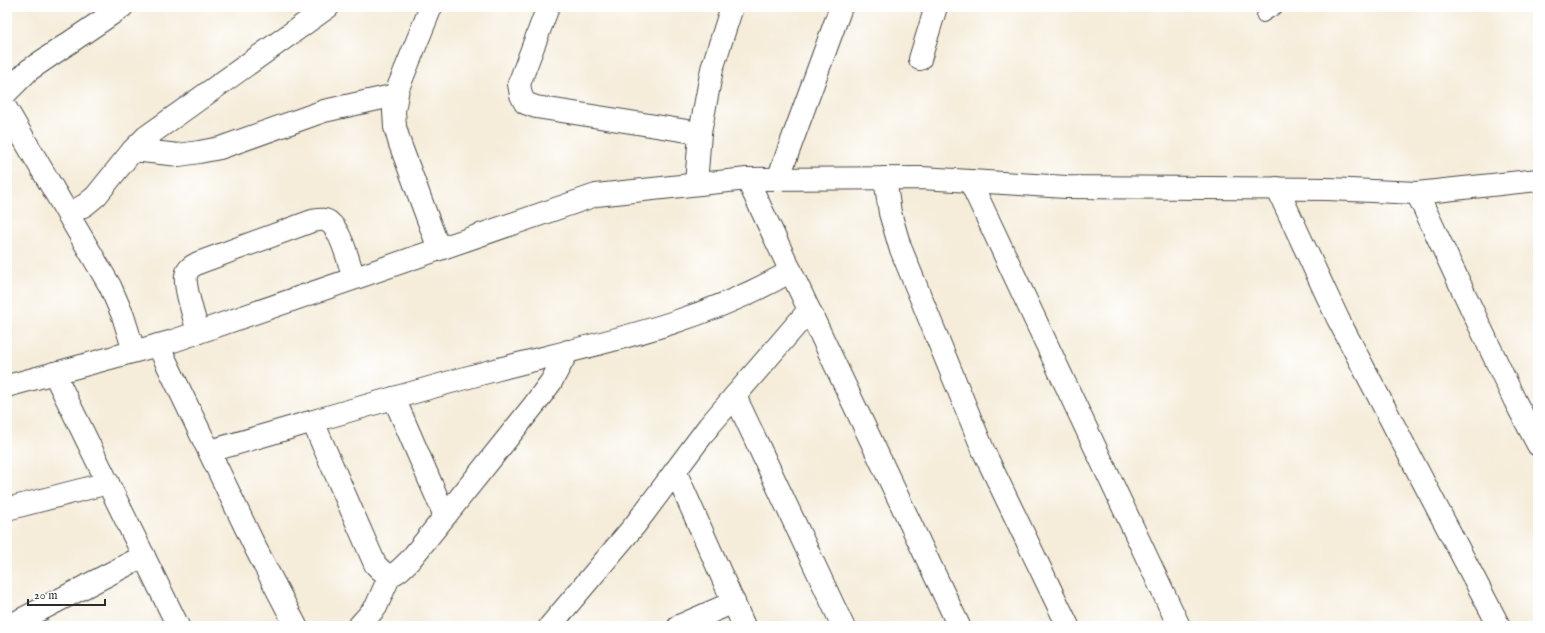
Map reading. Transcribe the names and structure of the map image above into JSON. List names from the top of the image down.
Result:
{
  "scale_bar": "20 m"
}
